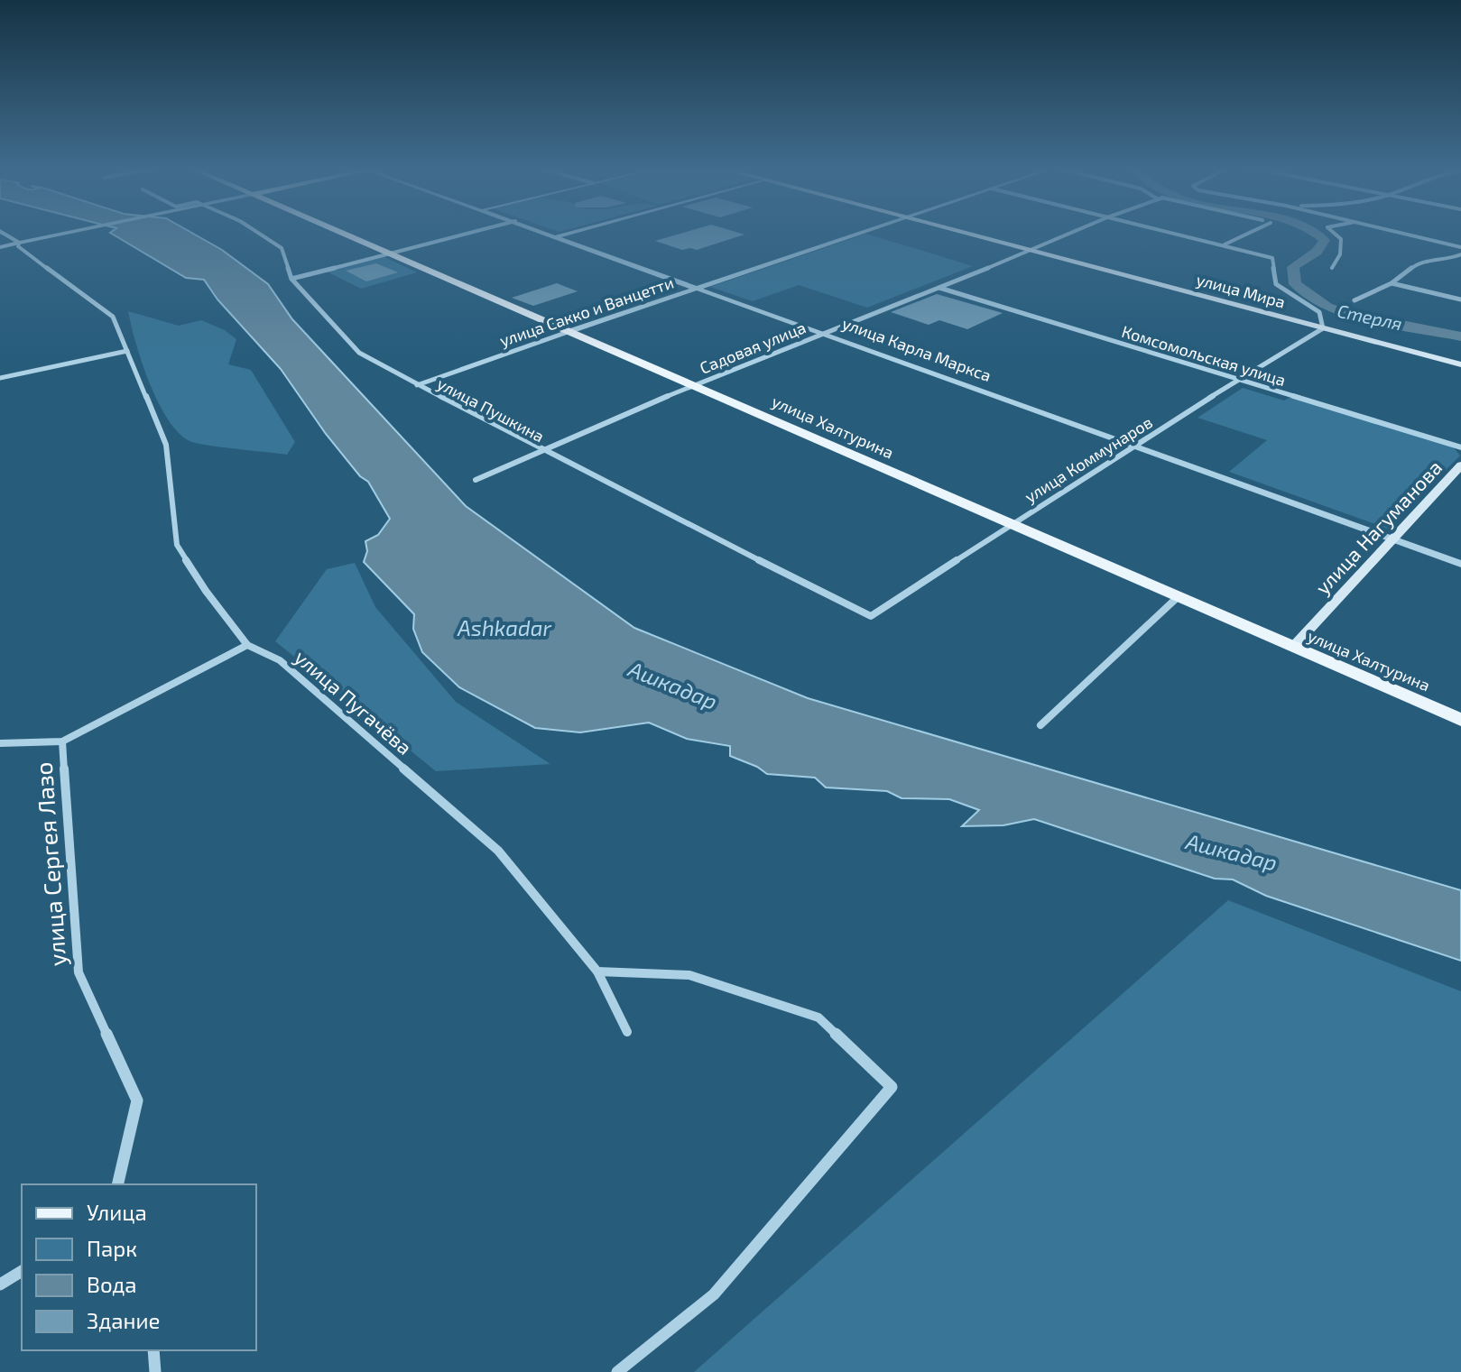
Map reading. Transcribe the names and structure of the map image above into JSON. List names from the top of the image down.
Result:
{
  "streets": {
    "main road": ["улица Мира", "улица Халтурина", "улица Нагуманова"],
    "street": [
      "улица Сакко и Ванцетти",
      "Садовая улица",
      "улица Карла Маркса",
      "Комсомольская улица",
      "улица Пушкина",
      "улица Коммунаров",
      "улица Пугачёва",
      "улица Сергея Лазо"
    ]
  },
  "crossings": [
    ["улица Мира", "Садовая улица"],
    ["улица Мира", "улица Коммунаров"],
    ["улица Сакко и Ванцетти", "улица Карла Маркса"],
    ["улица Сакко и Ванцетти", "улица Пушкина"],
    ["улица Сакко и Ванцетти", "улица Халтурина"],
    ["Садовая улица", "улица Карла Маркса"],
    ["Садовая улица", "Комсомольская улица"],
    ["Садовая улица", "улица Пушкина"],
    ["Садовая улица", "улица Халтурина"],
    ["улица Карла Маркса", "улица Коммунаров"],
    ["улица Карла Маркса", "улица Нагуманова"],
    ["Комсомольская улица", "улица Коммунаров"],
    ["улица Пушкина", "улица Коммунаров"],
    ["улица Халтурина", "улица Коммунаров"],
    ["улица Халтурина", "улица Нагуманова"]
  ],
  "water": ["Стерля", "Ashkadar", "Ашкадар"],
  "legend": [
    "Улица",
    "Парк",
    "Вода",
    "Здание"
  ]
}
